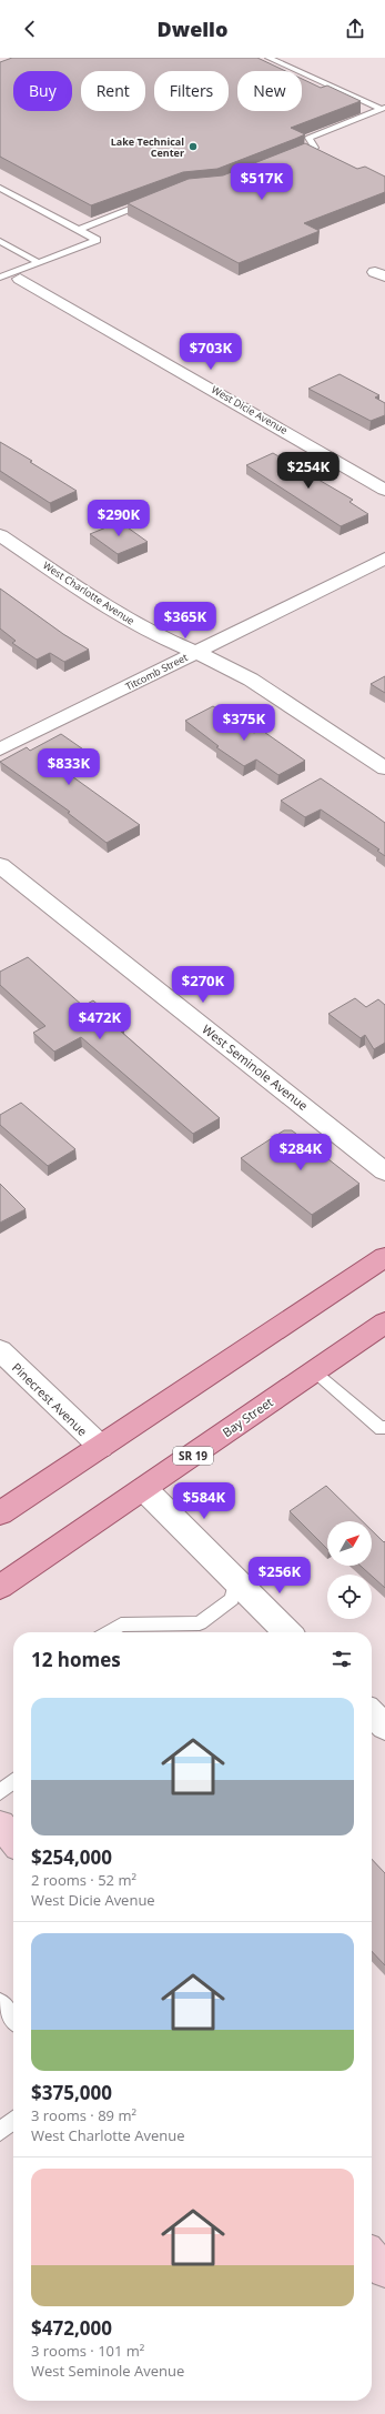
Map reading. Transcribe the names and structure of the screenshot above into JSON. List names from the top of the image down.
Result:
{
  "streets": {
    "main road": ["Bay Street", "SR 19"],
    "street": [
      "West Dicie Avenue",
      "West Charlotte Avenue",
      "Titcomb Street",
      "West Seminole Avenue",
      "Pinecrest Avenue"
    ]
  },
  "crossings": [
    ["West Charlotte Avenue", "Titcomb Street"]
  ],
  "places": ["Lake Technical Center"],
  "north": "top right",
  "page": {
    "header": "Dwello",
    "chip": [
      "Buy",
      "Rent",
      "Filters",
      "New"
    ],
    "price": [
      "$517K",
      "$703K",
      "$254K",
      "$290K",
      "$365K",
      "$375K",
      "$833K",
      "$270K",
      "$472K",
      "$284K",
      "$584K",
      "$256K"
    ],
    "heading": "12 homes",
    "list": [
      {
        "name": "$254,000",
        "note": "2 rooms · 52 m² · West Dicie Avenue"
      },
      {
        "name": "$375,000",
        "note": "3 rooms · 89 m² · West Charlotte Avenue"
      },
      {
        "name": "$472,000",
        "note": "3 rooms · 101 m² · West Seminole Avenue"
      }
    ]
  }
}
